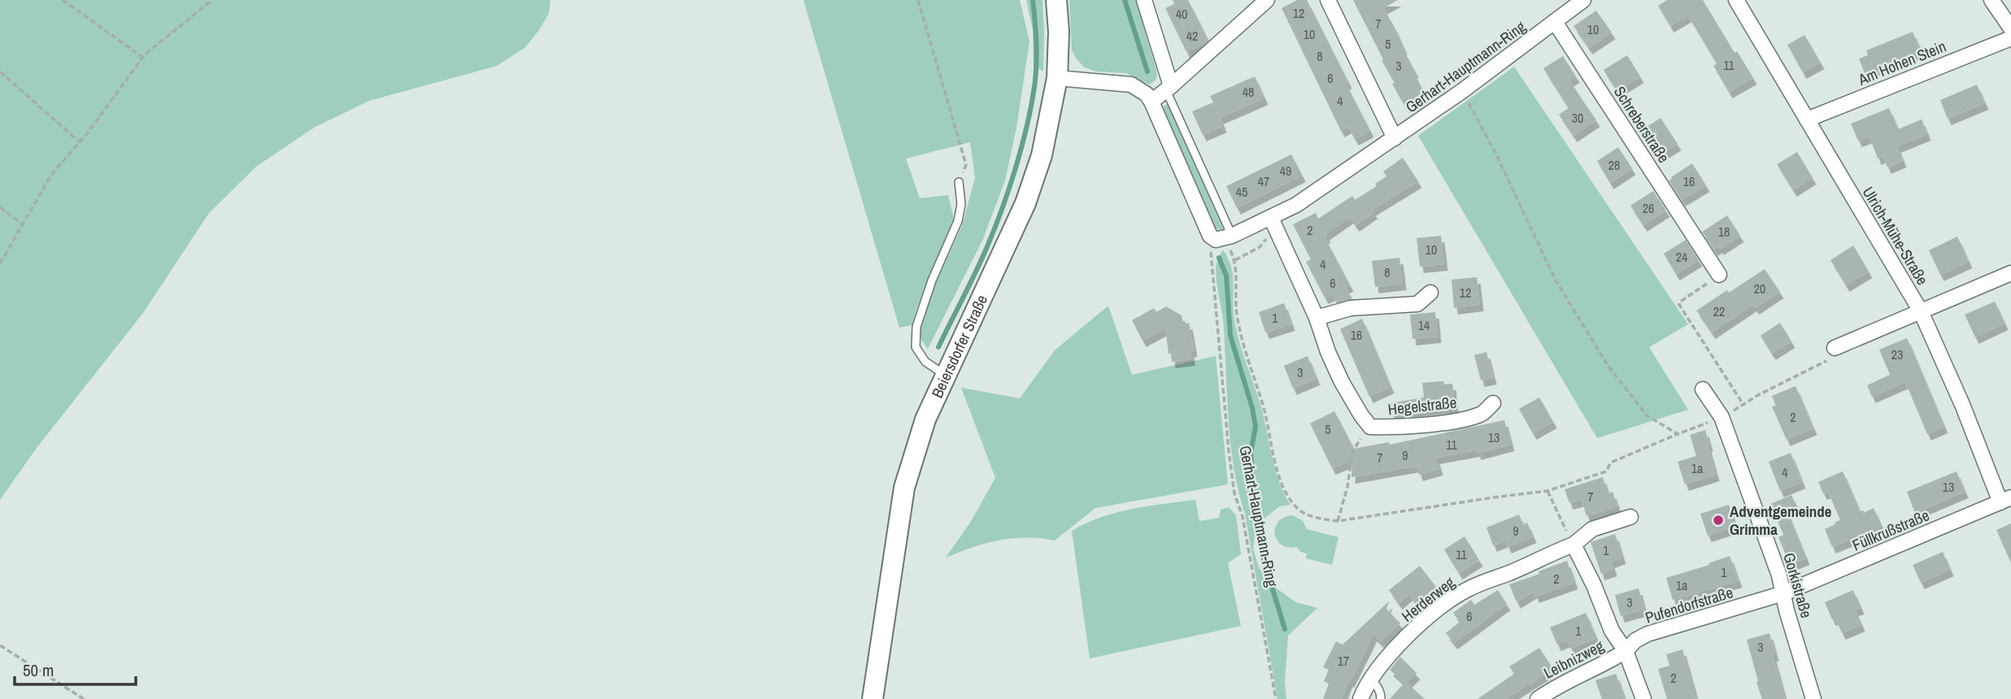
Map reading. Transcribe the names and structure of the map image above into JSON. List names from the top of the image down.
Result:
{
  "streets": {
    "street": [
      "Am Hohen Stein",
      "Gerhart-Hauptmann-Ring",
      "Schreberstraße",
      "Ulrich-Mühe-Straße",
      "Beiersdorfer Straße",
      "Hegelstraße",
      "Füllkrußstraße",
      "Gorkistraße",
      "Herderweg",
      "Pufendorfstraße",
      "Leibnizweg"
    ]
  },
  "crossings": [
    ["Am Hohen Stein", "Ulrich-Mühe-Straße"],
    ["Gerhart-Hauptmann-Ring", "Schreberstraße"],
    ["Gerhart-Hauptmann-Ring", "Hegelstraße"],
    ["Ulrich-Mühe-Straße", "Füllkrußstraße"],
    ["Füllkrußstraße", "Gorkistraße"],
    ["Füllkrußstraße", "Pufendorfstraße"],
    ["Gorkistraße", "Pufendorfstraße"],
    ["Pufendorfstraße", "Leibnizweg"]
  ],
  "places": ["Adventgemeinde Grimma"],
  "house_numbers": [
    "12",
    "40",
    "7",
    "10",
    "10",
    "42",
    "5",
    "8",
    "11",
    "3",
    "6",
    "48",
    "4",
    "30",
    "28",
    "49",
    "47",
    "16",
    "45",
    "26",
    "2",
    "18",
    "10",
    "24",
    "4",
    "8",
    "6",
    "20",
    "12",
    "22",
    "1",
    "14",
    "16",
    "23",
    "3",
    "2",
    "5",
    "13",
    "11",
    "9",
    "7",
    "1a",
    "4",
    "13",
    "7",
    "9",
    "1",
    "11",
    "1",
    "2",
    "1a",
    "3",
    "6",
    "1",
    "3",
    "17",
    "2"
  ],
  "scale_bar": "50 m"
}
